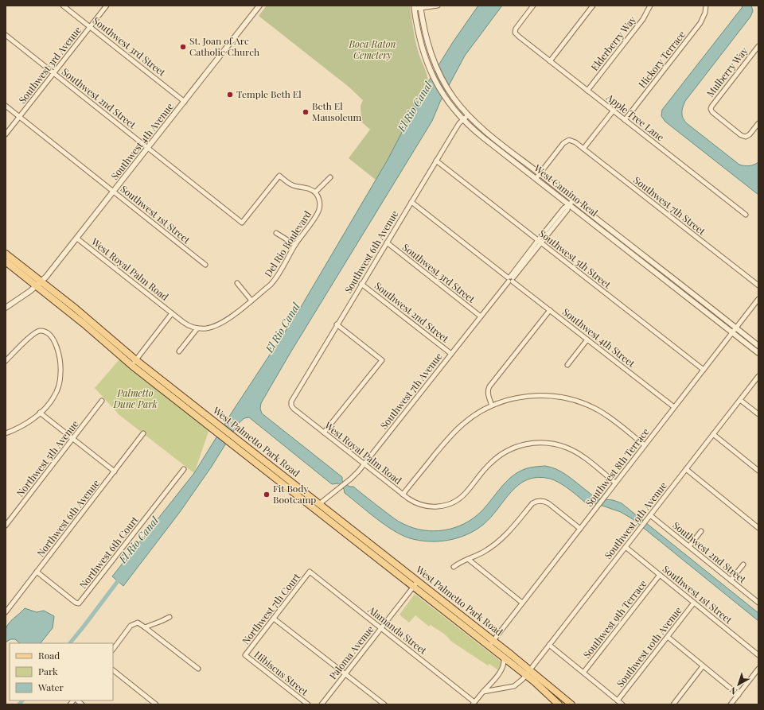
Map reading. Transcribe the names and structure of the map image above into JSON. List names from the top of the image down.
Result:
{
  "streets": {
    "main road": ["West Palmetto Park Road"],
    "street": [
      "Elderberry Way",
      "Southwest 3rd Street",
      "Hickory Terrace",
      "Southwest 3rd Avenue",
      "Mulberry Way",
      "Southwest 2nd Street",
      "Apple Tree Lane",
      "Southwest 4th Avenue",
      "West Camino Real",
      "Southwest 7th Street",
      "Southwest 1st Street",
      "Del Rio Boulevard",
      "Southwest 6th Avenue",
      "Southwest 5th Street",
      "West Royal Palm Road",
      "Southwest 4th Street",
      "Southwest 7th Avenue",
      "Northwest 5th Avenue",
      "Southwest 8th Terrace",
      "Northwest 6th Avenue",
      "Southwest 9th Avenue",
      "Northwest 6th Court",
      "Northwest 7th Court",
      "Southwest 9th Terrace",
      "Alamanda Street",
      "Southwest 10th Avenue",
      "Paloma Avenue",
      "Hibiscus Street"
    ]
  },
  "crossings": [
    ["Elderberry Way", "Apple Tree Lane"],
    ["Southwest 3rd Street", "Southwest 3rd Avenue"],
    ["Southwest 3rd Street", "Southwest 4th Avenue"],
    ["Southwest 3rd Street", "Southwest 6th Avenue"],
    ["Southwest 3rd Street", "Southwest 7th Avenue"],
    ["Hickory Terrace", "Apple Tree Lane"],
    ["Southwest 3rd Avenue", "Southwest 2nd Street"],
    ["Southwest 3rd Avenue", "Southwest 1st Street"],
    ["Southwest 2nd Street", "Southwest 4th Avenue"],
    ["Southwest 2nd Street", "Del Rio Boulevard"],
    ["Southwest 2nd Street", "Southwest 6th Avenue"],
    ["Southwest 2nd Street", "Southwest 7th Avenue"],
    ["Southwest 2nd Street", "Southwest 9th Avenue"],
    ["Southwest 4th Avenue", "Southwest 1st Street"],
    ["Southwest 4th Avenue", "West Royal Palm Road"],
    ["Southwest 4th Avenue", "West Palmetto Park Road"],
    ["West Camino Real", "Southwest 7th Street"],
    ["West Camino Real", "Southwest 6th Avenue"],
    ["West Camino Real", "Southwest 7th Avenue"],
    ["West Camino Real", "Southwest 8th Terrace"],
    ["Southwest 1st Street", "Southwest 9th Avenue"],
    ["Southwest 1st Street", "Southwest 9th Terrace"],
    ["Southwest 1st Street", "Southwest 10th Avenue"],
    ["Southwest 6th Avenue", "Southwest 5th Street"],
    ["Southwest 6th Avenue", "West Royal Palm Road"],
    ["Southwest 6th Avenue", "Southwest 4th Street"],
    ["Southwest 5th Street", "Southwest 7th Avenue"],
    ["Southwest 5th Street", "Southwest 8th Terrace"],
    ["West Royal Palm Road", "Southwest 7th Avenue"],
    ["West Royal Palm Road", "Southwest 8th Terrace"],
    ["Southwest 4th Street", "Southwest 7th Avenue"],
    ["Southwest 4th Street", "Southwest 8th Terrace"],
    ["Southwest 7th Avenue", "West Palmetto Park Road"],
    ["West Palmetto Park Road", "Southwest 8th Terrace"],
    ["West Palmetto Park Road", "Southwest 9th Avenue"],
    ["West Palmetto Park Road", "Paloma Avenue"],
    ["Northwest 6th Avenue", "Northwest 6th Court"],
    ["Northwest 7th Court", "Alamanda Street"],
    ["Northwest 7th Court", "Hibiscus Street"],
    ["Alamanda Street", "Paloma Avenue"]
  ],
  "water": ["El Rio Canal"],
  "parks": ["Boca Raton Cemetery", "Palmetto Dune Park"],
  "places": [
    "St. Joan of Arc Catholic Church",
    "Temple Beth El",
    "Beth El Mausoleum",
    "Fit Body Bootcamp"
  ],
  "legend": ["Road", "Park", "Water"],
  "north": "bottom left"
}
